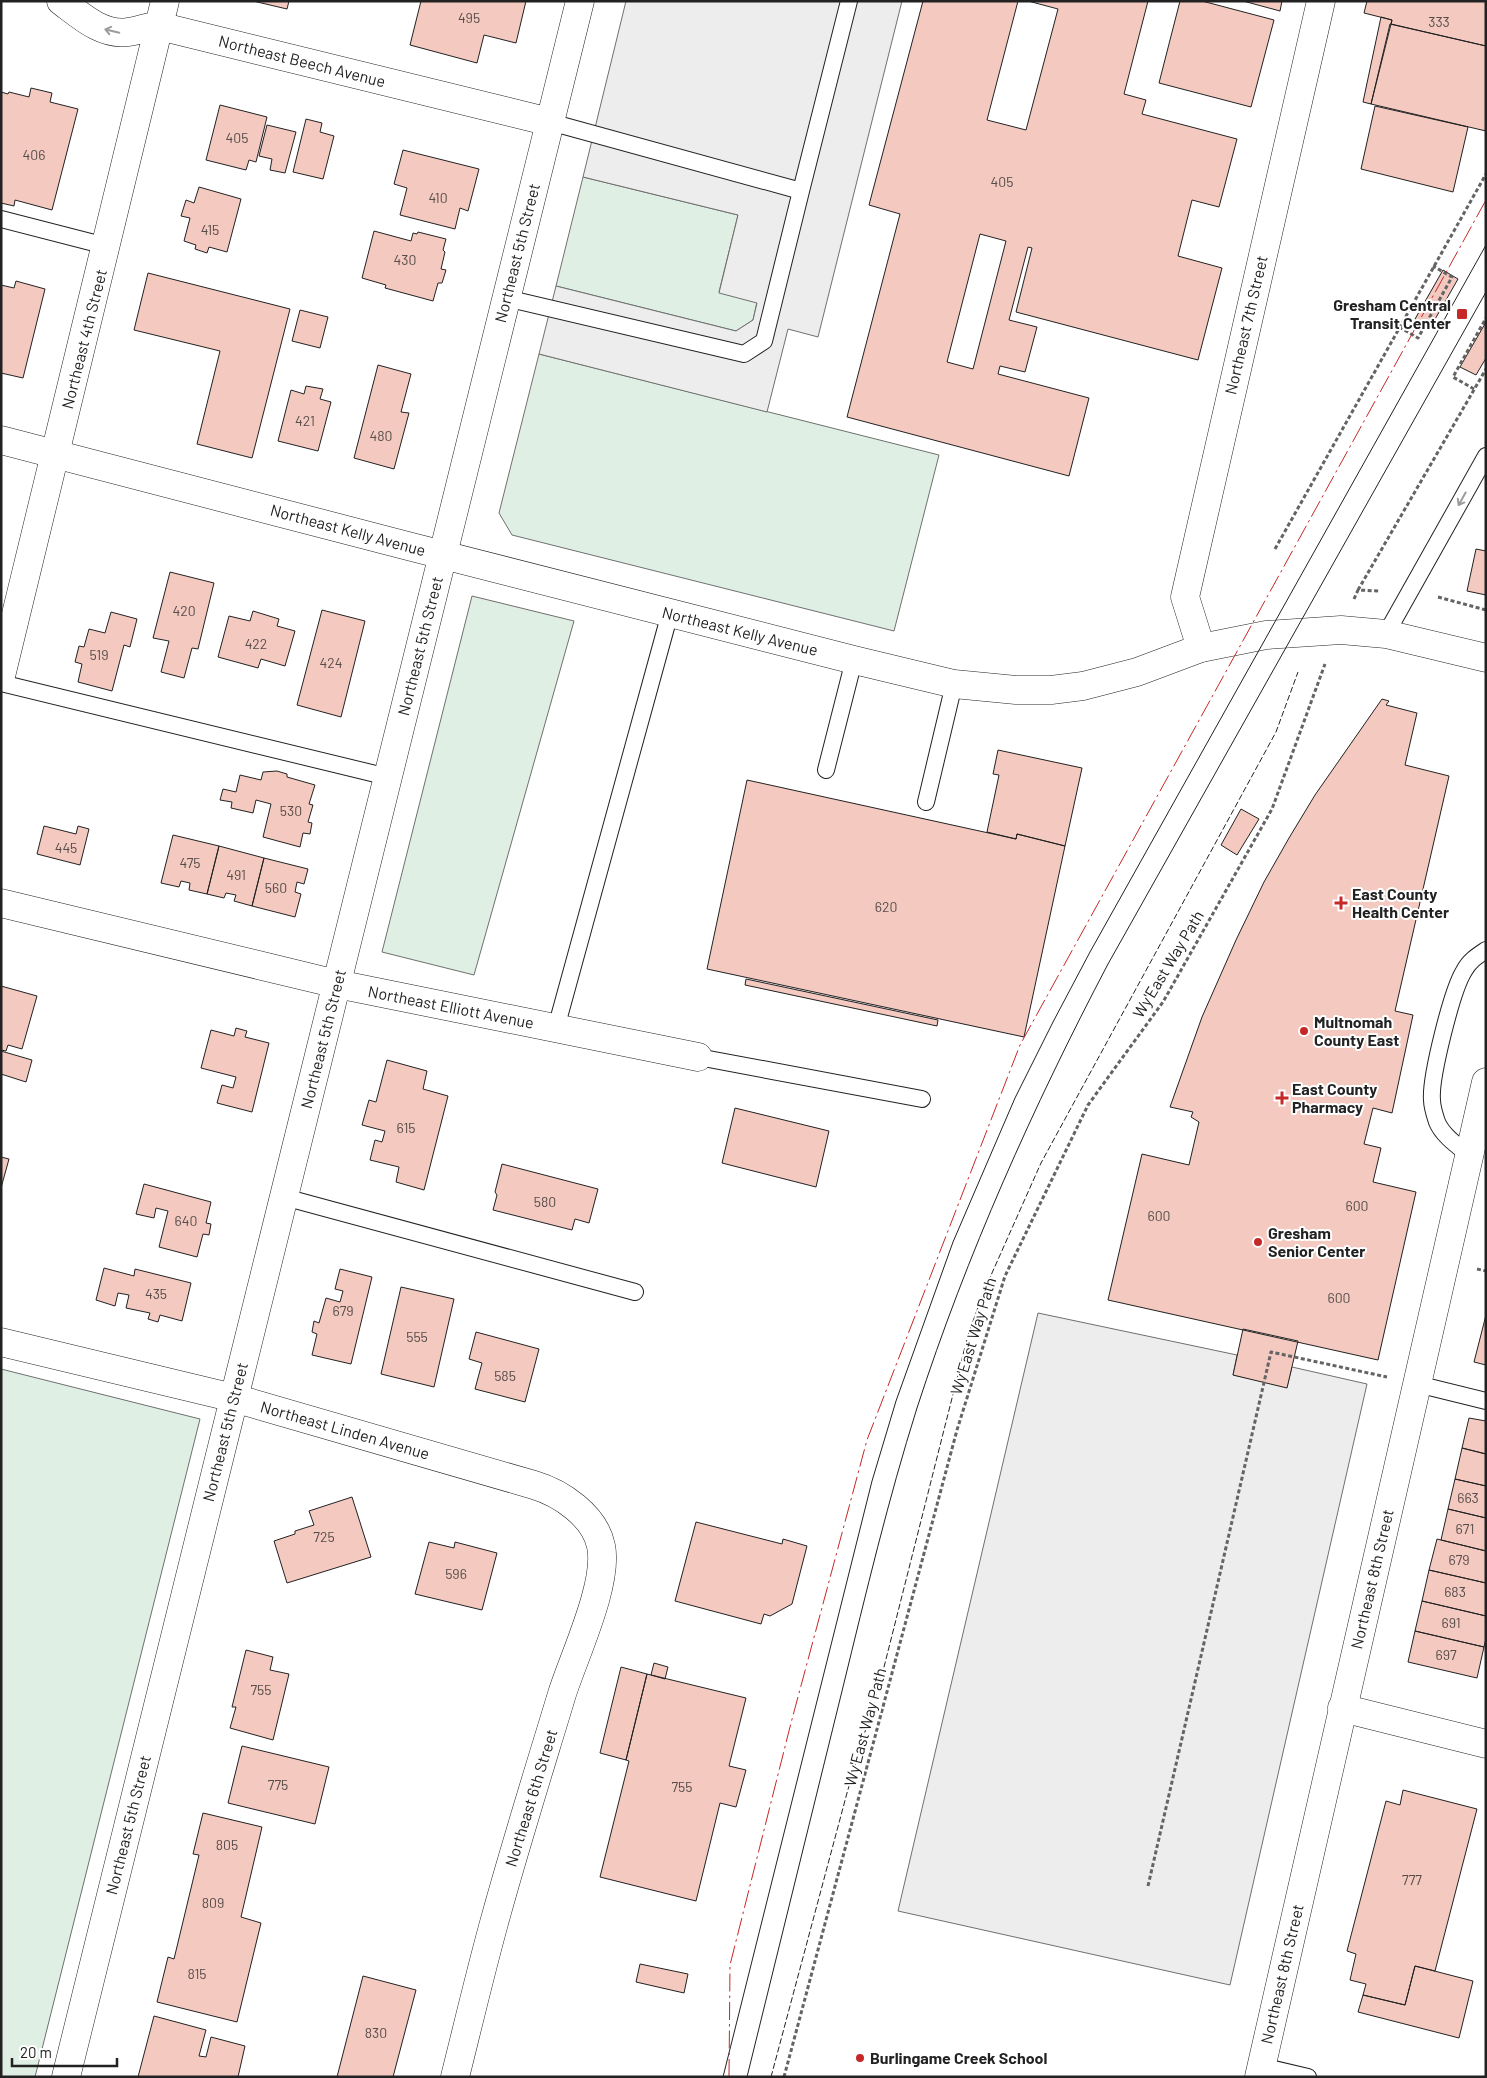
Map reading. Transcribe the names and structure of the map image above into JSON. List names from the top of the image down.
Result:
{
  "streets": {
    "street": [
      "Northeast Beech Avenue",
      "Northeast 5th Street",
      "Northeast 7th Street",
      "Northeast 4th Street",
      "Northeast Kelly Avenue",
      "Northeast Elliott Avenue",
      "Northeast Linden Avenue",
      "Northeast 8th Street",
      "Northeast 6th Street"
    ],
    "path": ["Wy'East Way Path"]
  },
  "crossings": [
    ["Northeast Beech Avenue", "Northeast 5th Street"],
    ["Northeast Beech Avenue", "Northeast 4th Street"],
    ["Northeast 5th Street", "Northeast Kelly Avenue"],
    ["Northeast 5th Street", "Northeast Elliott Avenue"],
    ["Northeast 5th Street", "Northeast Linden Avenue"],
    ["Northeast 7th Street", "Northeast Kelly Avenue"],
    ["Northeast 4th Street", "Northeast Kelly Avenue"],
    ["Northeast Linden Avenue", "Northeast 6th Street"]
  ],
  "places": {
    "transit": ["Gresham Central Transit Center"],
    "health": ["East County Health Center", "East County Pharmacy"],
    "other": ["Multnomah County East", "Gresham Senior Center", "Burlingame Creek School"]
  },
  "house_numbers": [
    "495",
    "333",
    "405",
    "406",
    "405",
    "410",
    "415",
    "430",
    "421",
    "480",
    "420",
    "422",
    "519",
    "424",
    "530",
    "445",
    "475",
    "491",
    "560",
    "620",
    "615",
    "580",
    "600",
    "600",
    "640",
    "435",
    "600",
    "679",
    "555",
    "585",
    "663",
    "671",
    "725",
    "679",
    "596",
    "683",
    "691",
    "697",
    "755",
    "775",
    "755",
    "805",
    "777",
    "809",
    "815",
    "830"
  ],
  "scale_bar": "20 m"
}
